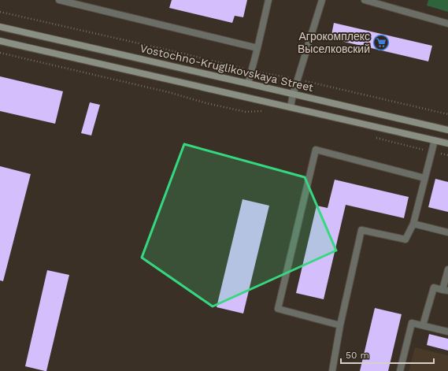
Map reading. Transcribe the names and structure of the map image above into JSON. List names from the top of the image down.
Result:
{
  "streets": {
    "street": ["Vostochno-Kruglikovskaya Street"]
  },
  "places": {
    "supermarket": ["Агрокомплекс Выселковский"]
  },
  "scale_bar": "50 m"
}
